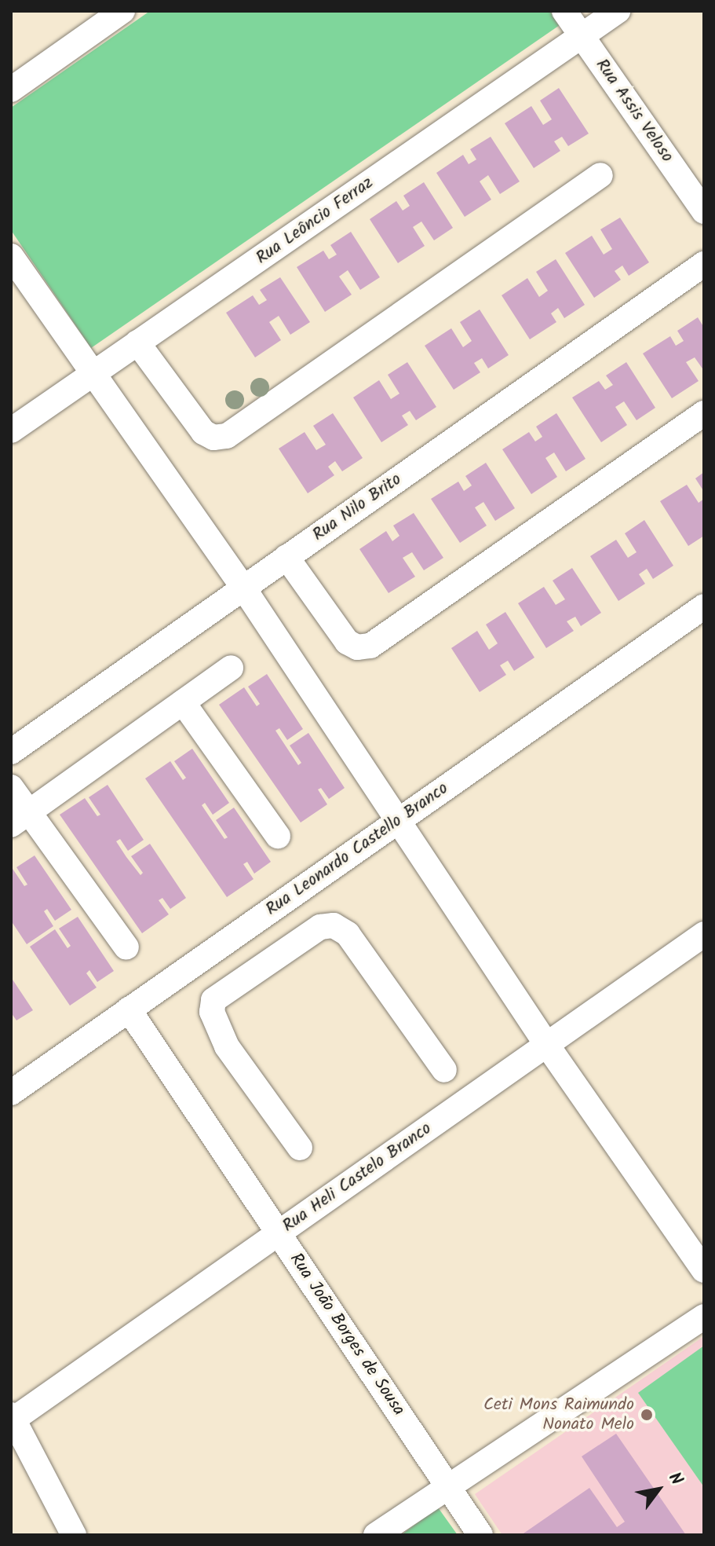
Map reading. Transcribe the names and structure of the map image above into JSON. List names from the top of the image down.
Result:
{
  "streets": {
    "street": [
      "Rua Assis Veloso",
      "Rua Leôncio Ferraz",
      "Rua Nilo Brito",
      "Rua Leonardo Castello Branco",
      "Rua Heli Castelo Branco",
      "Rua João Borges de Sousa"
    ]
  },
  "crossings": [
    ["Rua Assis Veloso", "Rua Leôncio Ferraz"],
    ["Rua Leonardo Castello Branco", "Rua João Borges de Sousa"],
    ["Rua Heli Castelo Branco", "Rua João Borges de Sousa"]
  ],
  "places": ["Ceti Mons Raimundo Nonato Melo"],
  "north": "top right"
}
